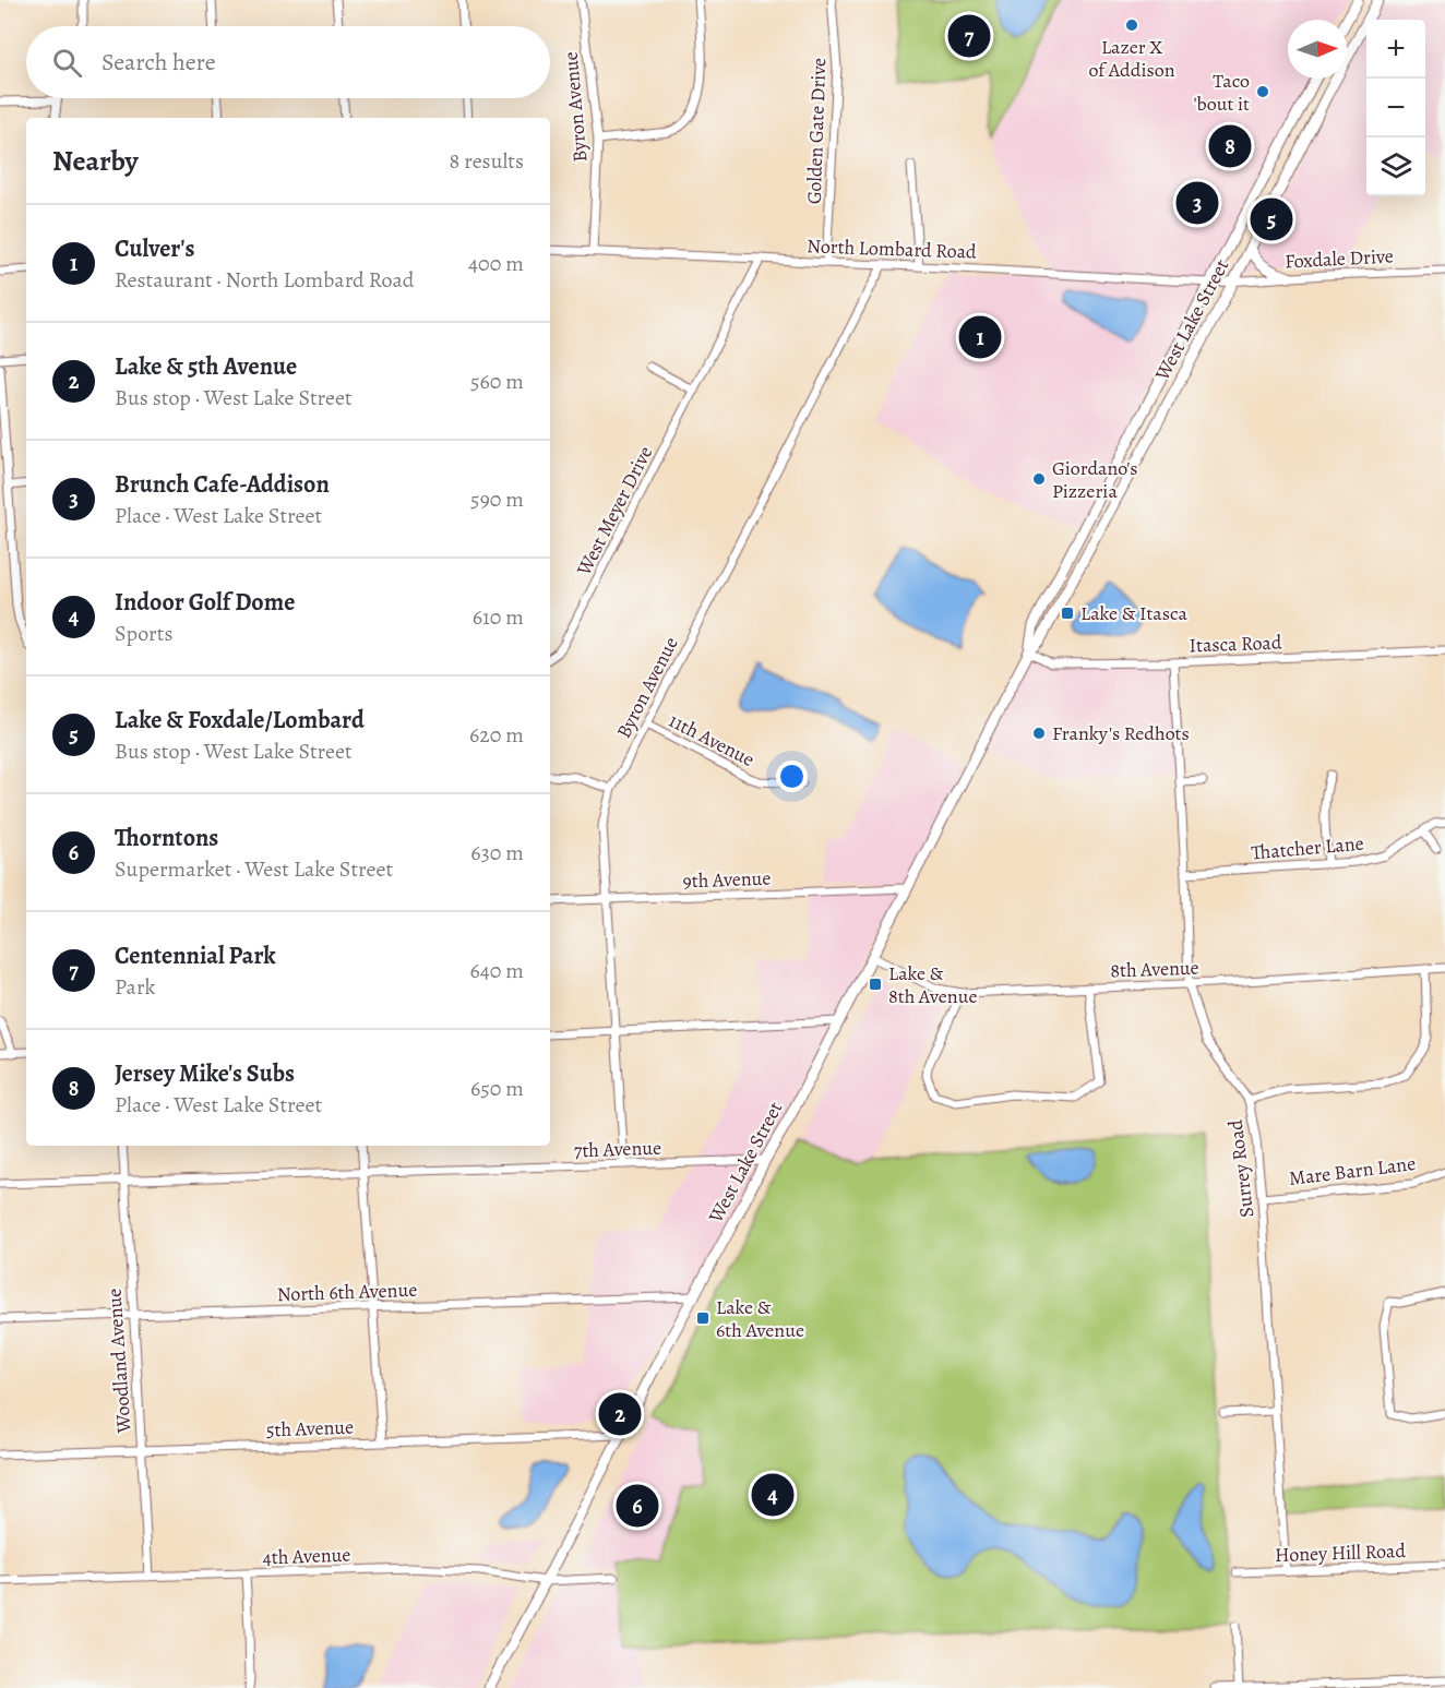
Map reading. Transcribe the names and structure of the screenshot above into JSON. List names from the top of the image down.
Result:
{
  "streets": {
    "main road": ["West Lake Street"],
    "street": [
      "Byron Avenue",
      "Golden Gate Drive",
      "North Lombard Road",
      "Foxdale Drive",
      "West Meyer Drive",
      "Itasca Road",
      "11th Avenue",
      "Thatcher Lane",
      "9th Avenue",
      "8th Avenue",
      "7th Avenue",
      "Surrey Road",
      "Mare Barn Lane",
      "North 6th Avenue",
      "Woodland Avenue",
      "5th Avenue",
      "Honey Hill Road",
      "4th Avenue"
    ]
  },
  "crossings": [
    ["Byron Avenue", "North Lombard Road"],
    ["Byron Avenue", "11th Avenue"],
    ["Byron Avenue", "9th Avenue"],
    ["Byron Avenue", "7th Avenue"],
    ["Golden Gate Drive", "North Lombard Road"],
    ["North Lombard Road", "Foxdale Drive"],
    ["North Lombard Road", "West Lake Street"],
    ["North Lombard Road", "West Meyer Drive"],
    ["Foxdale Drive", "West Lake Street"],
    ["West Lake Street", "Itasca Road"],
    ["West Lake Street", "9th Avenue"],
    ["West Lake Street", "8th Avenue"],
    ["West Lake Street", "7th Avenue"],
    ["West Lake Street", "North 6th Avenue"],
    ["West Lake Street", "5th Avenue"],
    ["West Lake Street", "4th Avenue"],
    ["Itasca Road", "Surrey Road"],
    ["Thatcher Lane", "Surrey Road"],
    ["8th Avenue", "Surrey Road"],
    ["7th Avenue", "Woodland Avenue"],
    ["Surrey Road", "Mare Barn Lane"],
    ["Surrey Road", "Honey Hill Road"],
    ["North 6th Avenue", "Woodland Avenue"],
    ["Woodland Avenue", "5th Avenue"],
    ["Woodland Avenue", "4th Avenue"]
  ],
  "places": {
    "other": [
      "Lazer X of Addison",
      "Taco 'bout it",
      "Giordano's Pizzeria",
      "Franky's Redhots"
    ],
    "transit": ["Lake & Itasca", "Lake & 8th Avenue", "Lake & 6th Avenue"]
  },
  "north": "right",
  "page": {
    "pins": [
      "7",
      "8",
      "3",
      "5",
      "1",
      "2",
      "4",
      "6"
    ],
    "map_buttons": ["+", "−"],
    "search": "Search here",
    "heading": ["Nearby", "8 results"],
    "list": [
      {
        "mark": "1",
        "name": "Culver's",
        "note": "Restaurant · North Lombard Road",
        "value": "400 m"
      },
      {
        "mark": "2",
        "name": "Lake & 5th Avenue",
        "note": "Bus stop · West Lake Street",
        "value": "560 m"
      },
      {
        "mark": "3",
        "name": "Brunch Cafe-Addison",
        "note": "Place · West Lake Street",
        "value": "590 m"
      },
      {
        "mark": "4",
        "name": "Indoor Golf Dome",
        "note": "Sports",
        "value": "610 m"
      },
      {
        "mark": "5",
        "name": "Lake & Foxdale/Lombard",
        "note": "Bus stop · West Lake Street",
        "value": "620 m"
      },
      {
        "mark": "6",
        "name": "Thorntons",
        "note": "Supermarket · West Lake Street",
        "value": "630 m"
      },
      {
        "mark": "7",
        "name": "Centennial Park",
        "note": "Park",
        "value": "640 m"
      },
      {
        "mark": "8",
        "name": "Jersey Mike's Subs",
        "note": "Place · West Lake Street",
        "value": "650 m"
      }
    ]
  }
}
